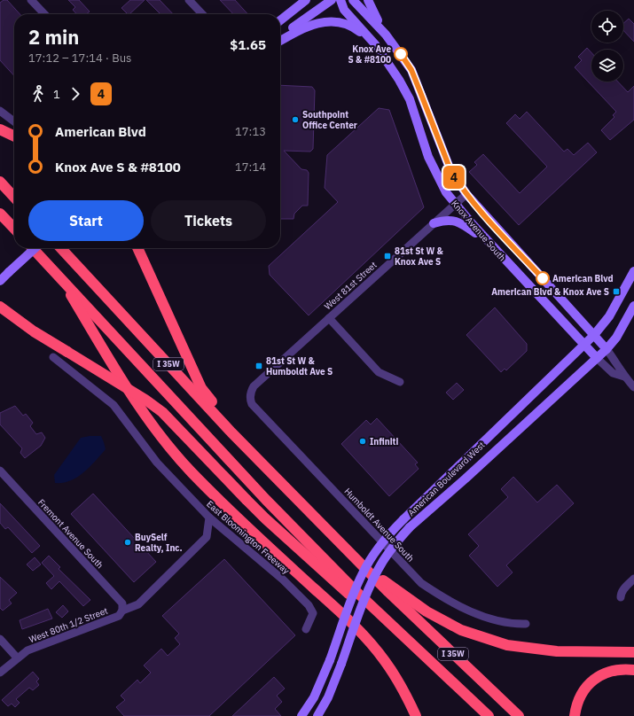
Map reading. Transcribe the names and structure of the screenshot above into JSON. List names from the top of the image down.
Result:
{
  "streets": {
    "highway": ["I 35W"],
    "street": [
      "Knox Avenue South",
      "West 81st Street",
      "American Boulevard West",
      "Humboldt Avenue South",
      "Fremont Avenue South",
      "East Bloomington Freeway",
      "West 80th 1/2 Street"
    ]
  },
  "crossings": [
    ["Knox Avenue South", "West 81st Street"],
    ["Knox Avenue South", "American Boulevard West"],
    ["West 81st Street", "Humboldt Avenue South"],
    ["Fremont Avenue South", "West 80th 1/2 Street"],
    ["East Bloomington Freeway", "West 80th 1/2 Street"]
  ],
  "places": {
    "other": [
      "Knox Ave S & #8100",
      "Southpoint Office Center",
      "American Blvd",
      "Infiniti",
      "BuySelf Realty, Inc."
    ],
    "transit": ["81st St W & Knox Ave S", "American Blvd & Knox Ave S", "81st St W & Humboldt Ave S"]
  },
  "lines": ["bus line 4"],
  "page": {
    "on_map": "4",
    "heading": ["2 min", "17:12 – 17:14 · Bus", "$1.65"],
    "legs": ["1", "4"],
    "list": [
      {
        "name": "American Blvd",
        "value": "17:13"
      },
      {
        "name": "Knox Ave S & #8100",
        "value": "17:14"
      }
    ],
    "buttons": ["Start", "Tickets"]
  }
}
